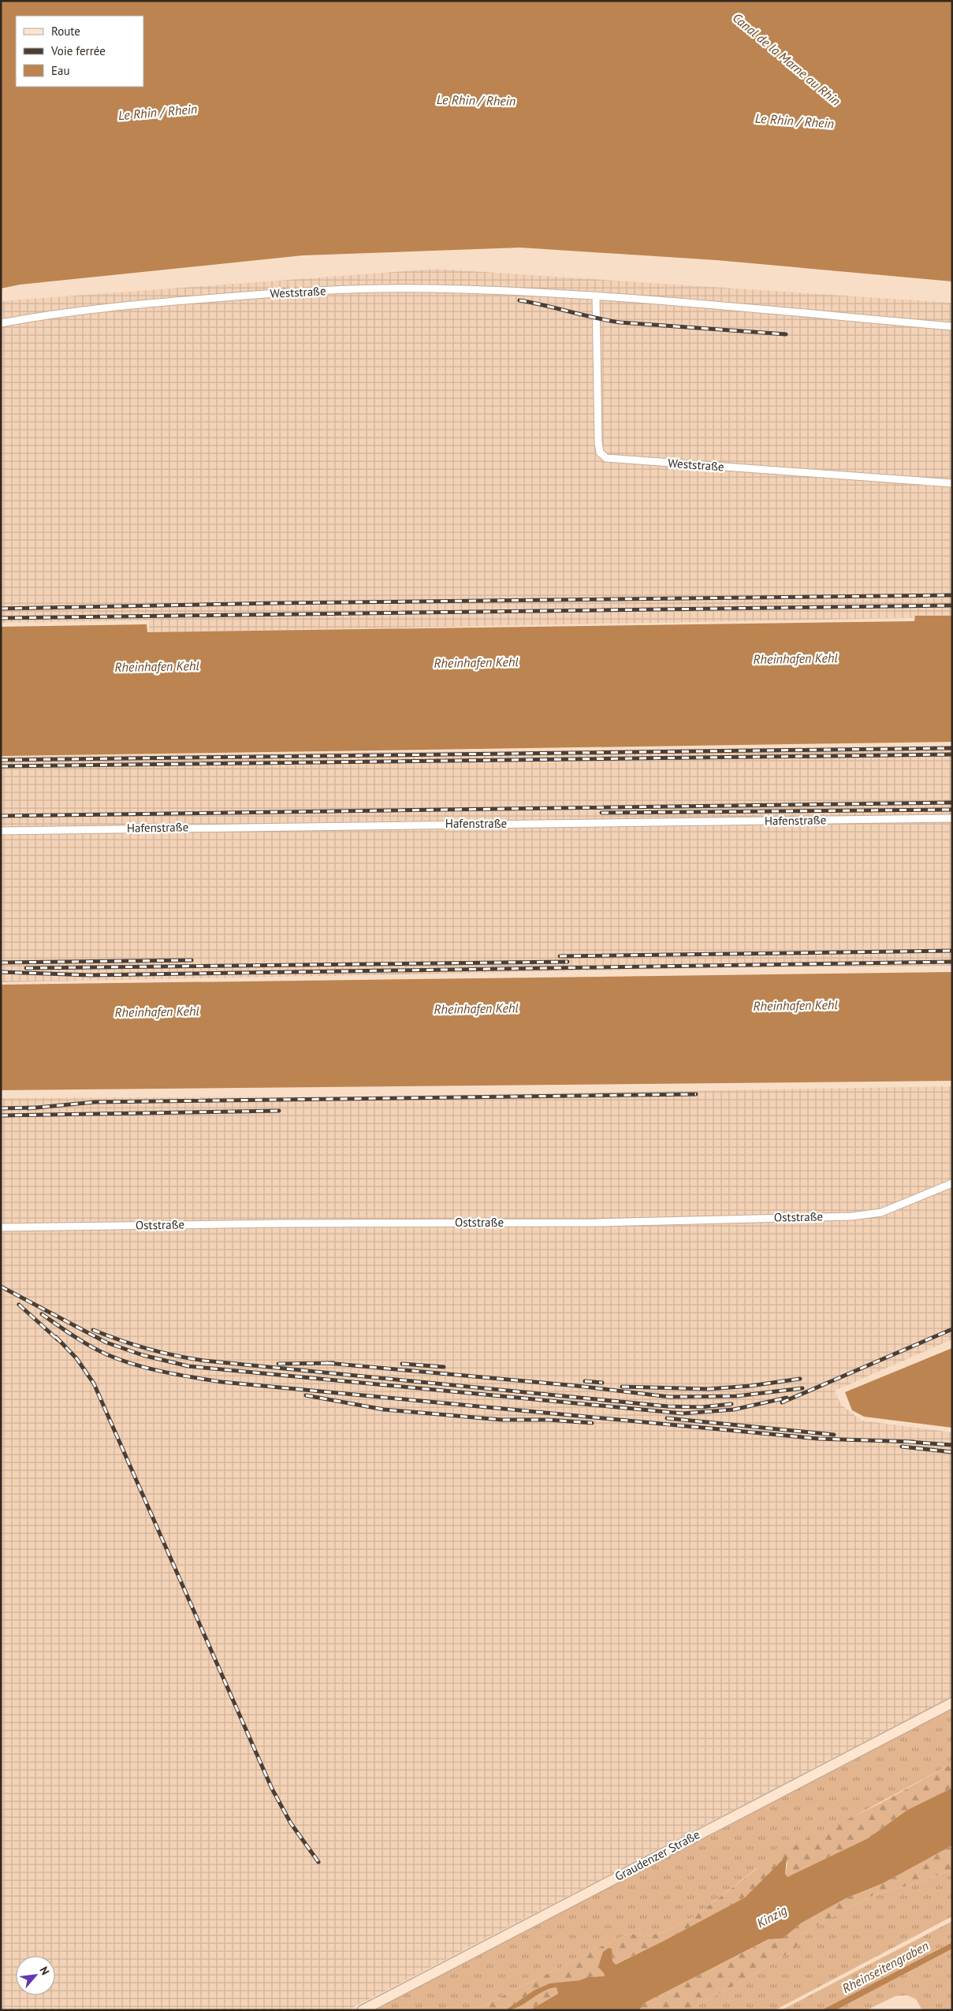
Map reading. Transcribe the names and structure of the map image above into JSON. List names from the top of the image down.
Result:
{
  "streets": {
    "street": [
      "Weststraße",
      "Hafenstraße",
      "Oststraße",
      "Graudenzer Straße"
    ]
  },
  "water": [
    "Canal de la Marne au Rhin",
    "Le Rhin / Rhein",
    "Rheinhafen Kehl",
    "Kinzig",
    "Rheinseitengraben"
  ],
  "legend": ["Route", "Voie ferrée", "Eau"],
  "north": "top right"
}
